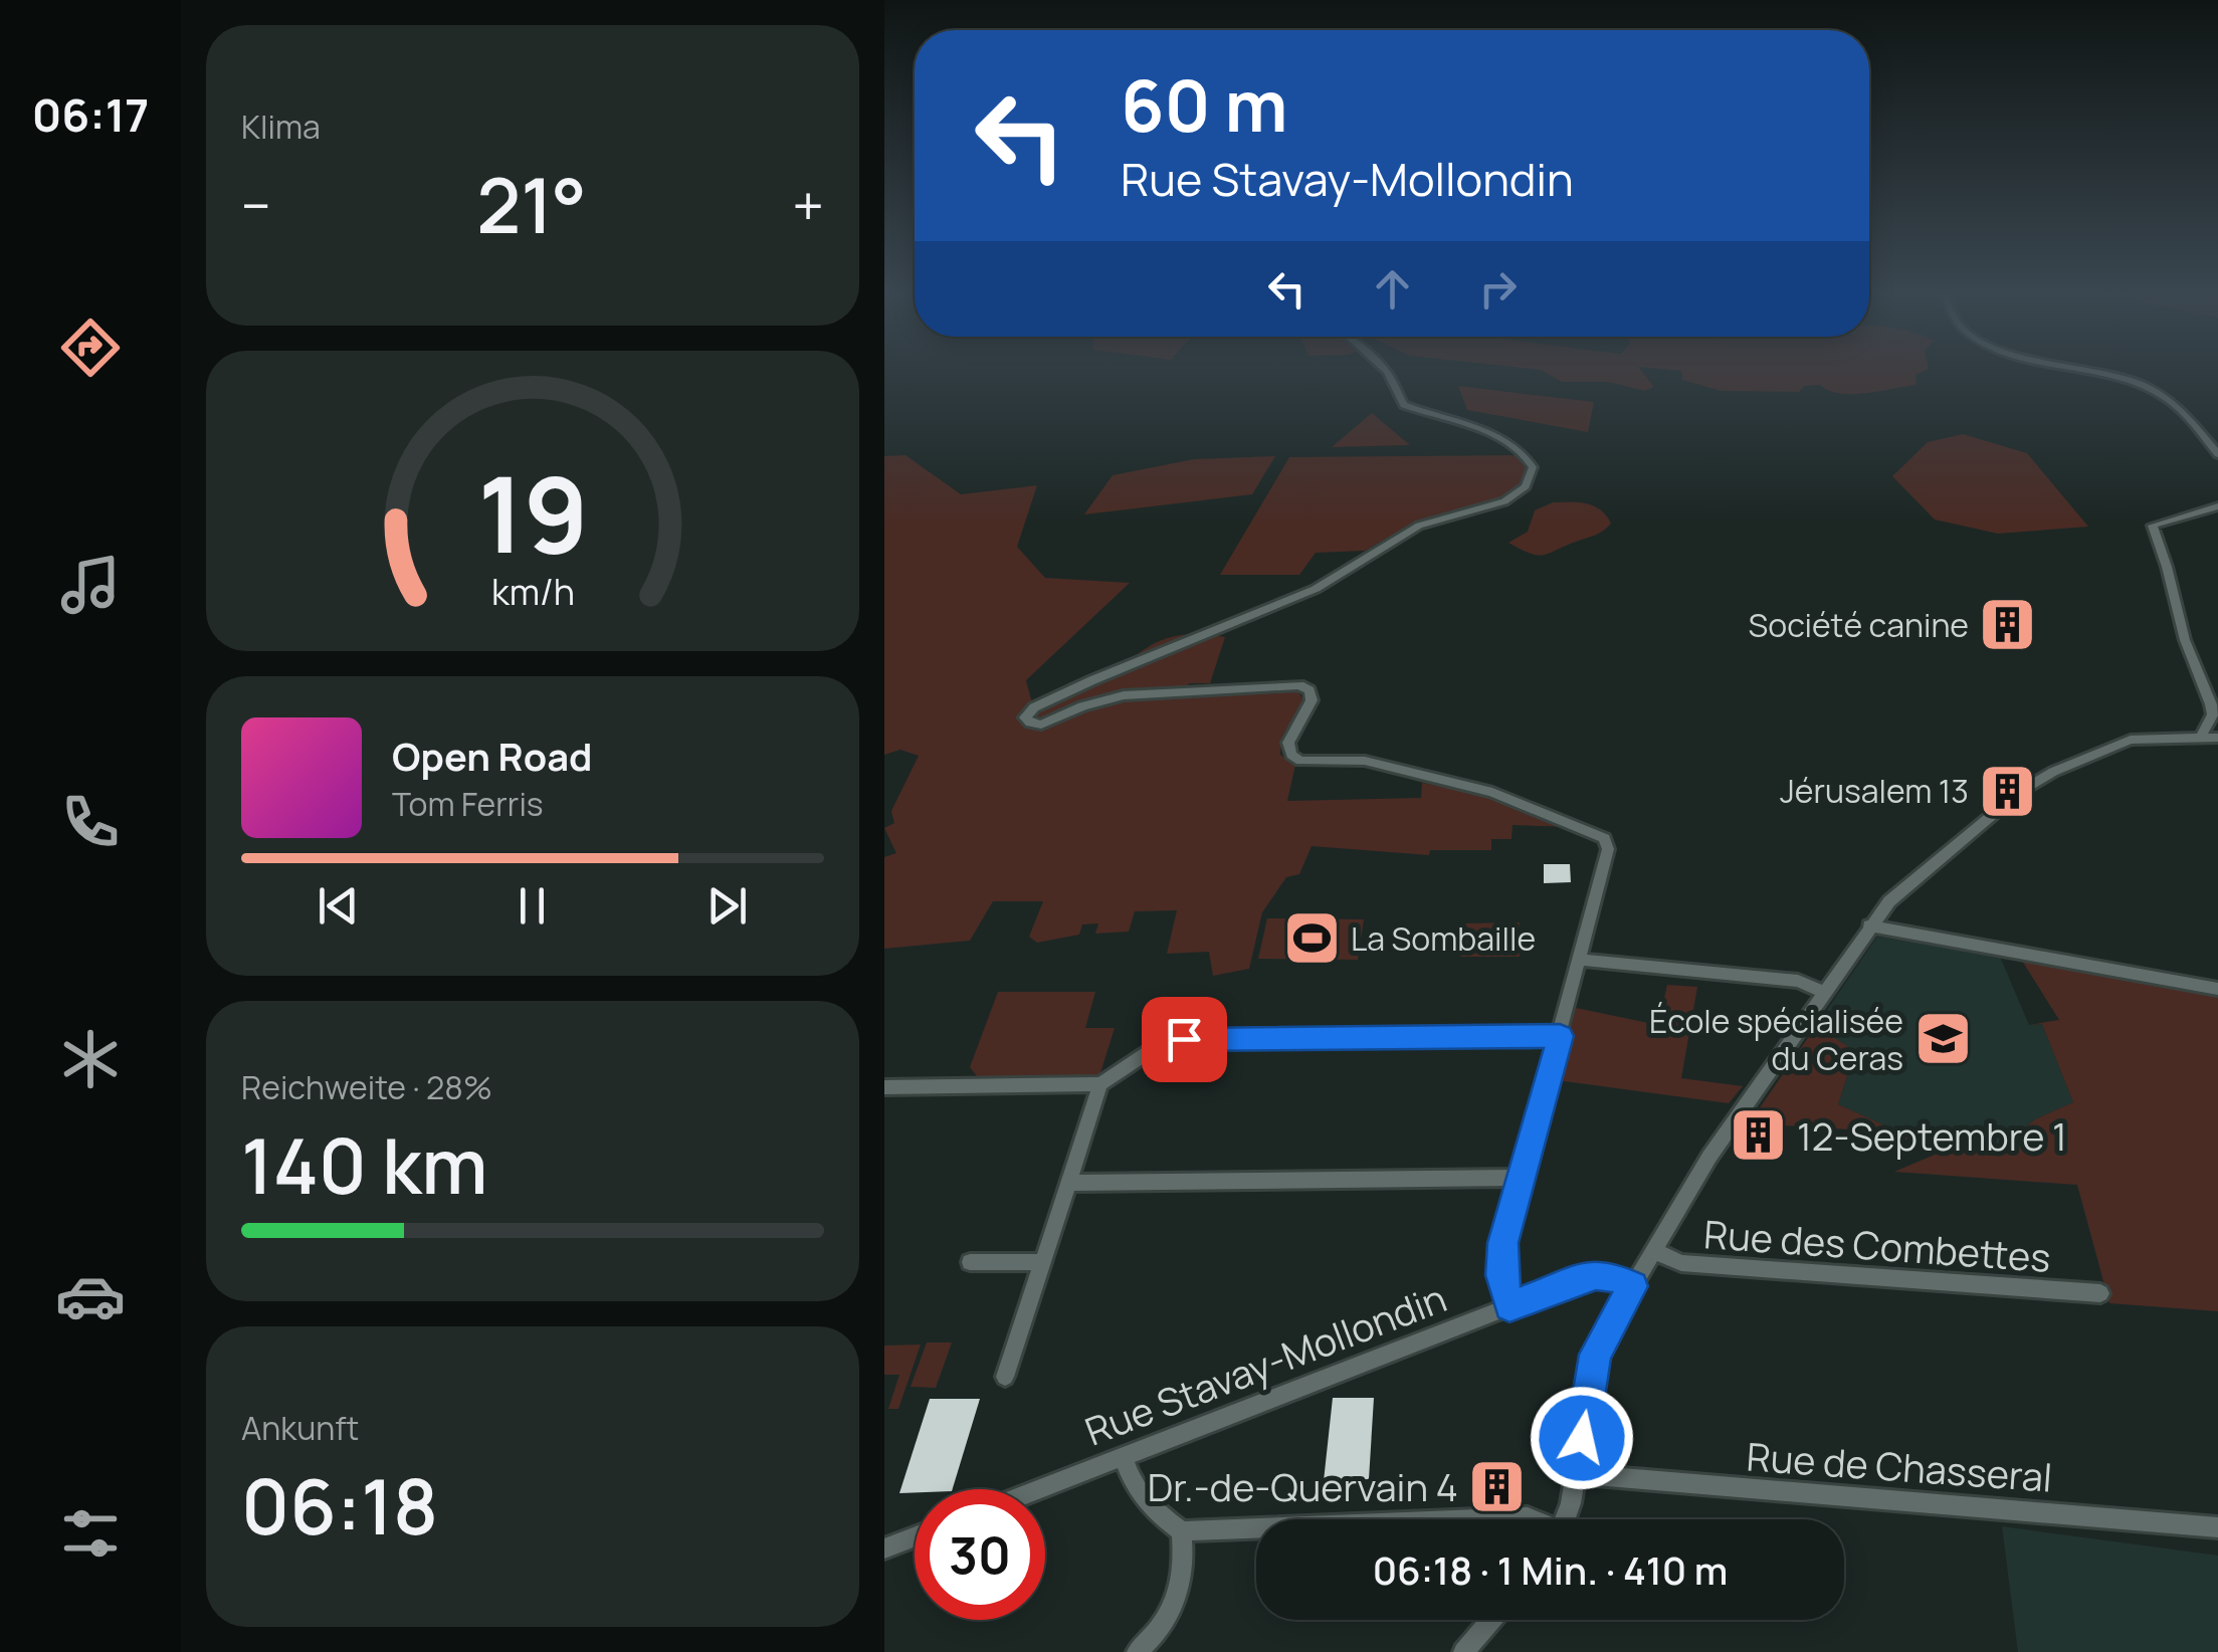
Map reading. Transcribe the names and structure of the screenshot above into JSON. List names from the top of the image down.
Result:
{
  "streets": {
    "street": ["Rue des Combettes", "Rue Stavay-Mollondin", "Rue de Chasseral"]
  },
  "places": {
    "building": [
      "Société canine",
      "Jérusalem 13",
      "12-Septembre 1",
      "Dr.-de-Quervain 4"
    ],
    "sports": ["La Sombaille"],
    "school or university": ["École spécialisée du Ceras"]
  },
  "page": {
    "tabs": "06:17",
    "tile": [
      "Klima",
      ["Reichweite · 28%", "140 km"],
      ["Ankunft", "06:18"]
    ],
    "turn": ["60 m", "Rue Stavay-Mollondin"],
    "heat": ["−", "21°", "+"],
    "song": ["Open Road", "Tom Ferris"],
    "limit": "30",
    "trip": "06:18 · 1 Min. · 410 m",
    "gauge": ["19", "km/h"]
  }
}
